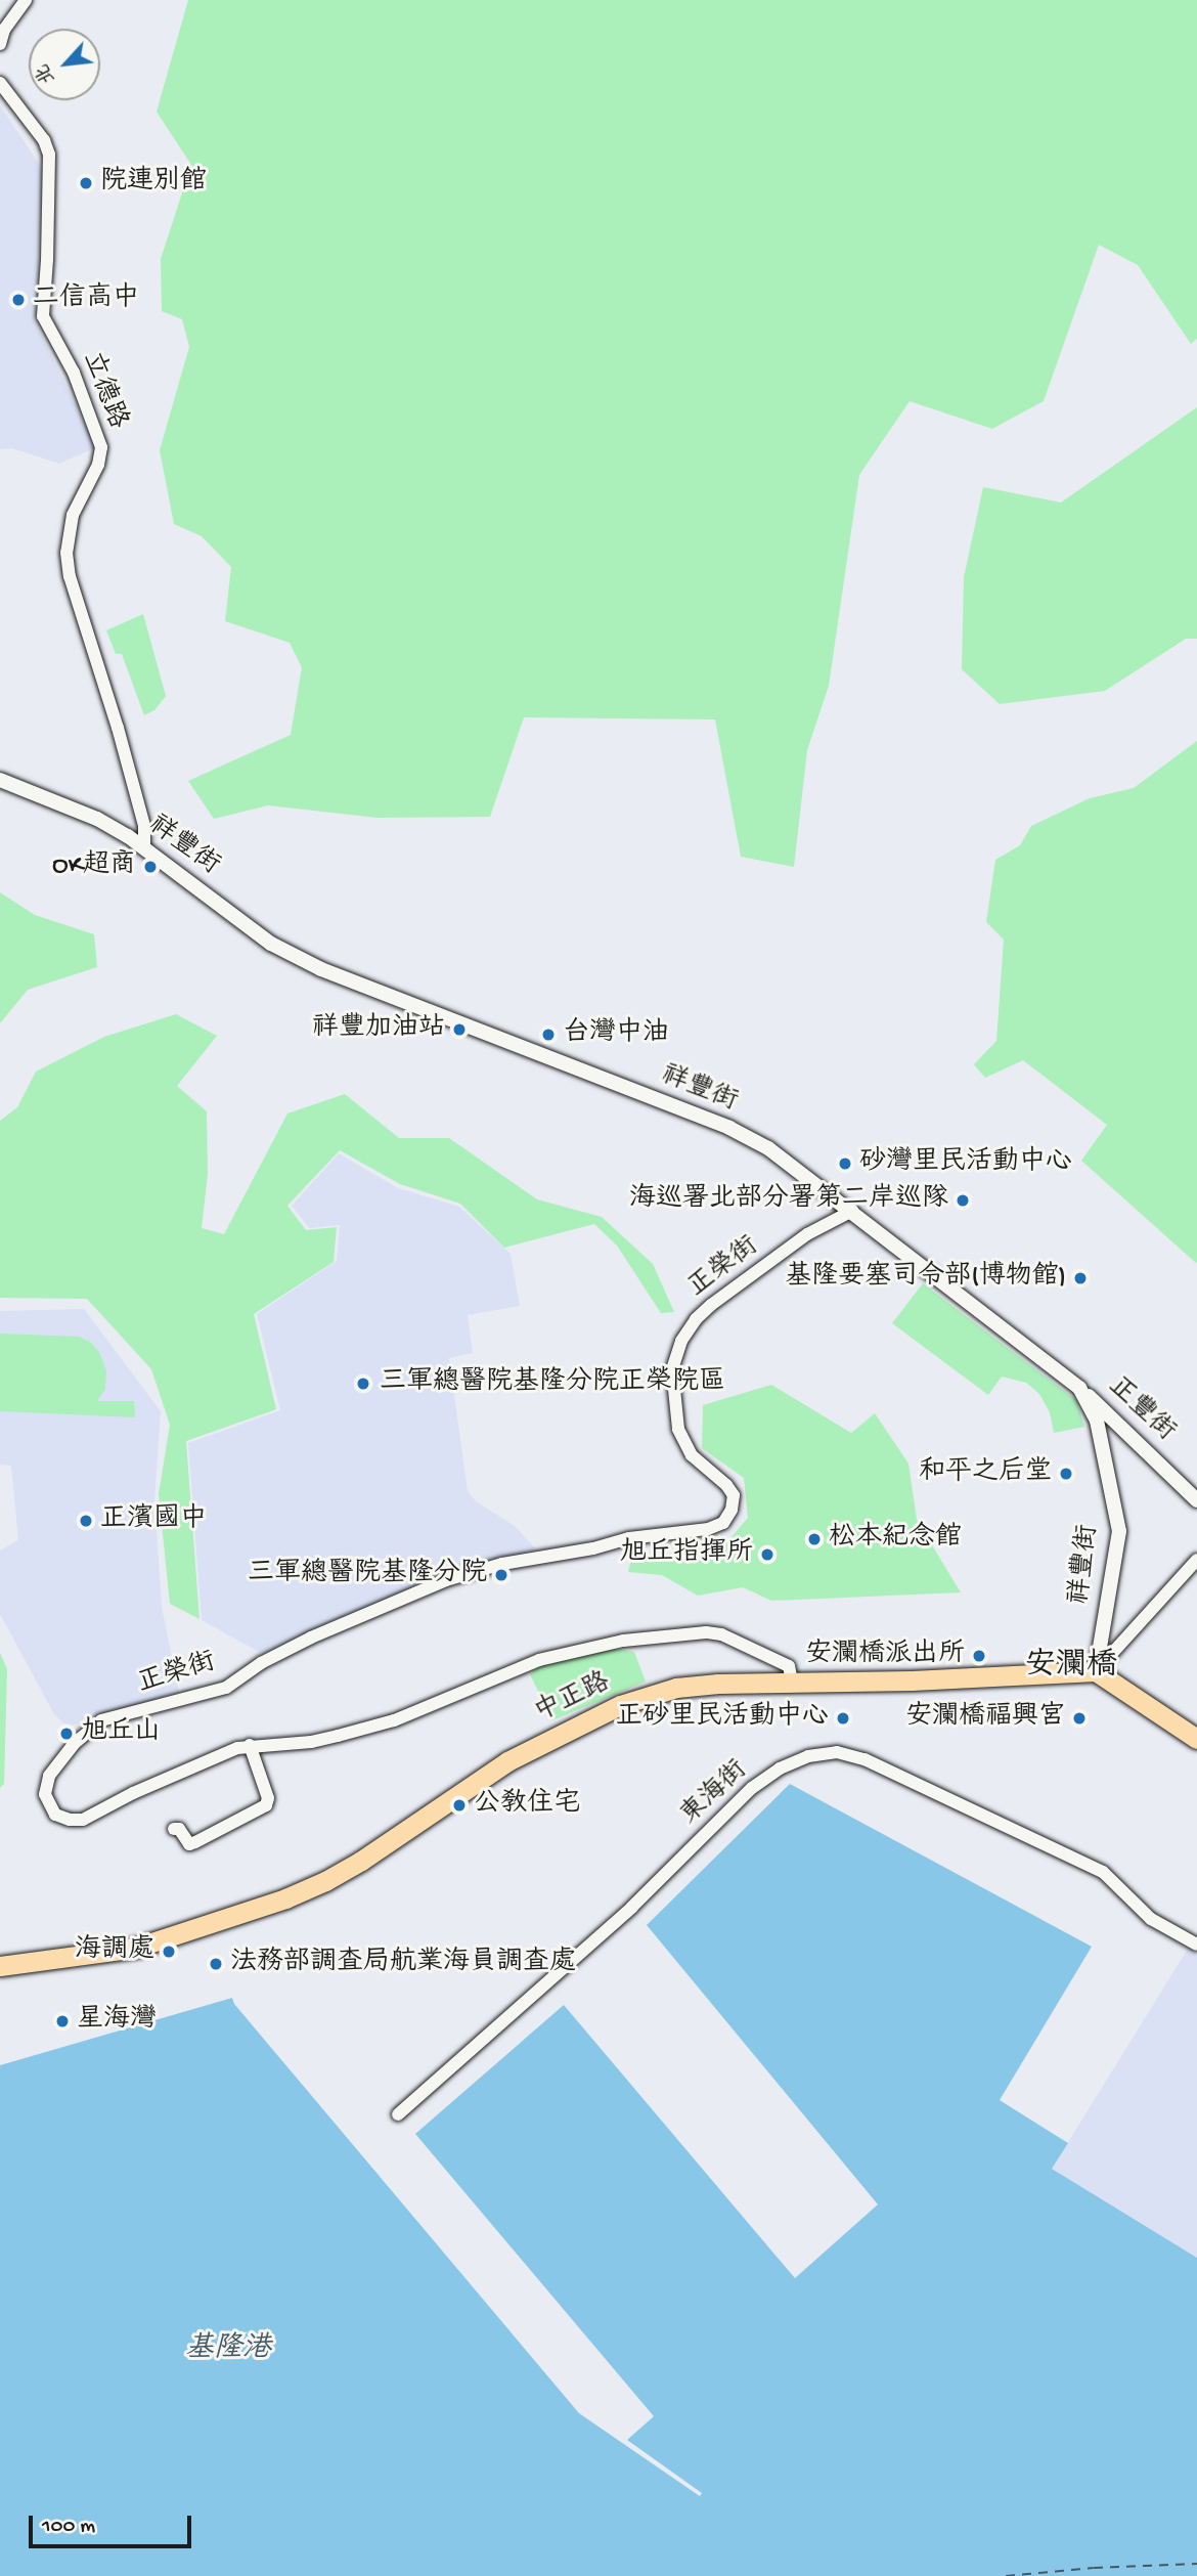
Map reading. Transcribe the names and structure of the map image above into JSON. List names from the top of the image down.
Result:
{
  "streets": {
    "main road": ["中正路"],
    "street": [
      "立德路",
      "祥豐街",
      "正榮街",
      "正豐街",
      "東海街"
    ]
  },
  "crossings": [
    ["立德路", "祥豐街"],
    ["祥豐街", "正榮街"],
    ["祥豐街", "正豐街"],
    ["祥豐街", "中正路"],
    ["正榮街", "中正路"]
  ],
  "districts": ["安瀾橋"],
  "water": ["基隆港"],
  "places": [
    "院連別館",
    "二信高中",
    "OK超商",
    "祥豐加油站",
    "台灣中油",
    "砂灣里民活動中心",
    "海巡署北部分署第二岸巡隊",
    "基隆要塞司令部(博物館)",
    "三軍總醫院基隆分院正榮院區",
    "和平之后堂",
    "正濱國中",
    "松本紀念館",
    "旭丘指揮所",
    "三軍總醫院基隆分院",
    "安瀾橋派出所",
    "正砂里民活動中心",
    "安瀾橋福興宮",
    "旭丘山",
    "公教住宅",
    "海調處",
    "法務部調查局航業海員調查處",
    "星海灣"
  ],
  "scale_bar": "100 m",
  "north": "bottom left"
}
